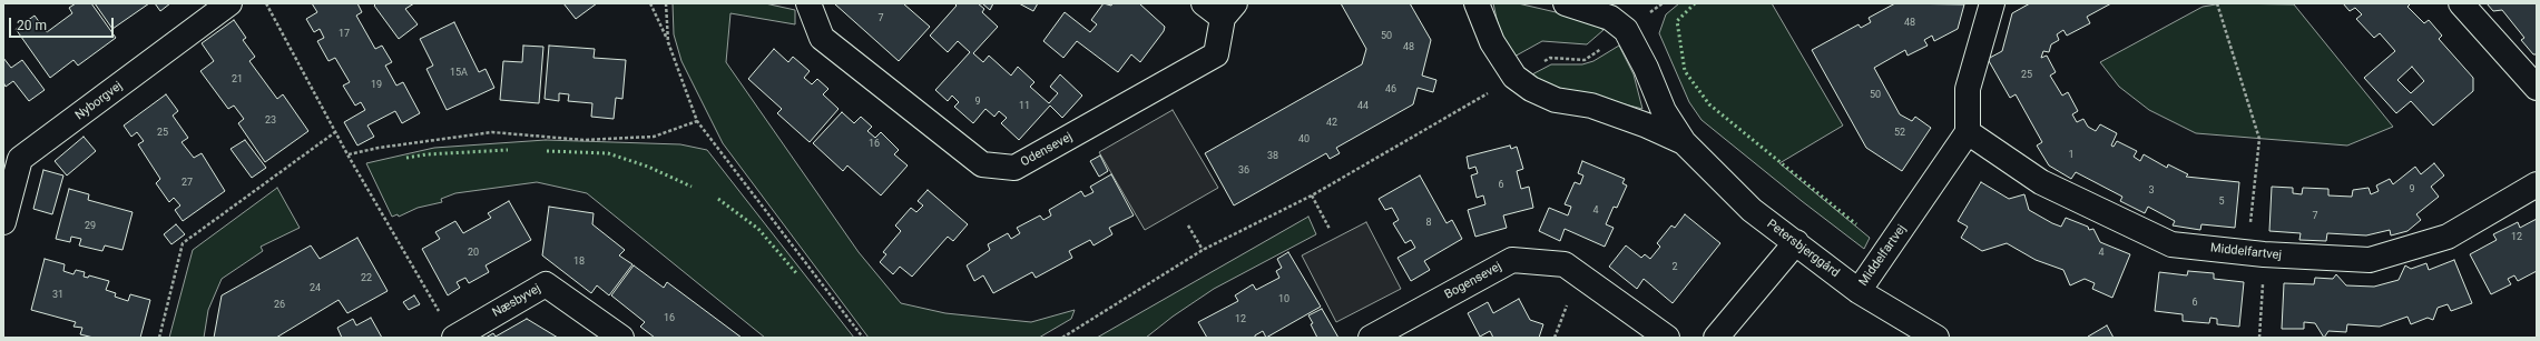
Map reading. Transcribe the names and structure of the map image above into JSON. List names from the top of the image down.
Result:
{
  "streets": {
    "street": [
      "Nyborgvej",
      "Odensevej",
      "Petersbjerggård",
      "Middelfartvej",
      "Bogensevej",
      "Næsbyvej"
    ]
  },
  "crossings": [
    ["Petersbjerggård", "Middelfartvej"]
  ],
  "house_numbers": [
    "7",
    "48",
    "17",
    "50",
    "48",
    "15A",
    "25",
    "21",
    "19",
    "46",
    "50",
    "9",
    "11",
    "44",
    "23",
    "42",
    "25",
    "52",
    "40",
    "16",
    "1",
    "38",
    "36",
    "27",
    "6",
    "9",
    "3",
    "5",
    "4",
    "7",
    "8",
    "29",
    "12",
    "20",
    "4",
    "18",
    "2",
    "22",
    "24",
    "31",
    "10",
    "6",
    "26",
    "16",
    "12"
  ],
  "scale_bar": "20 m"
}
